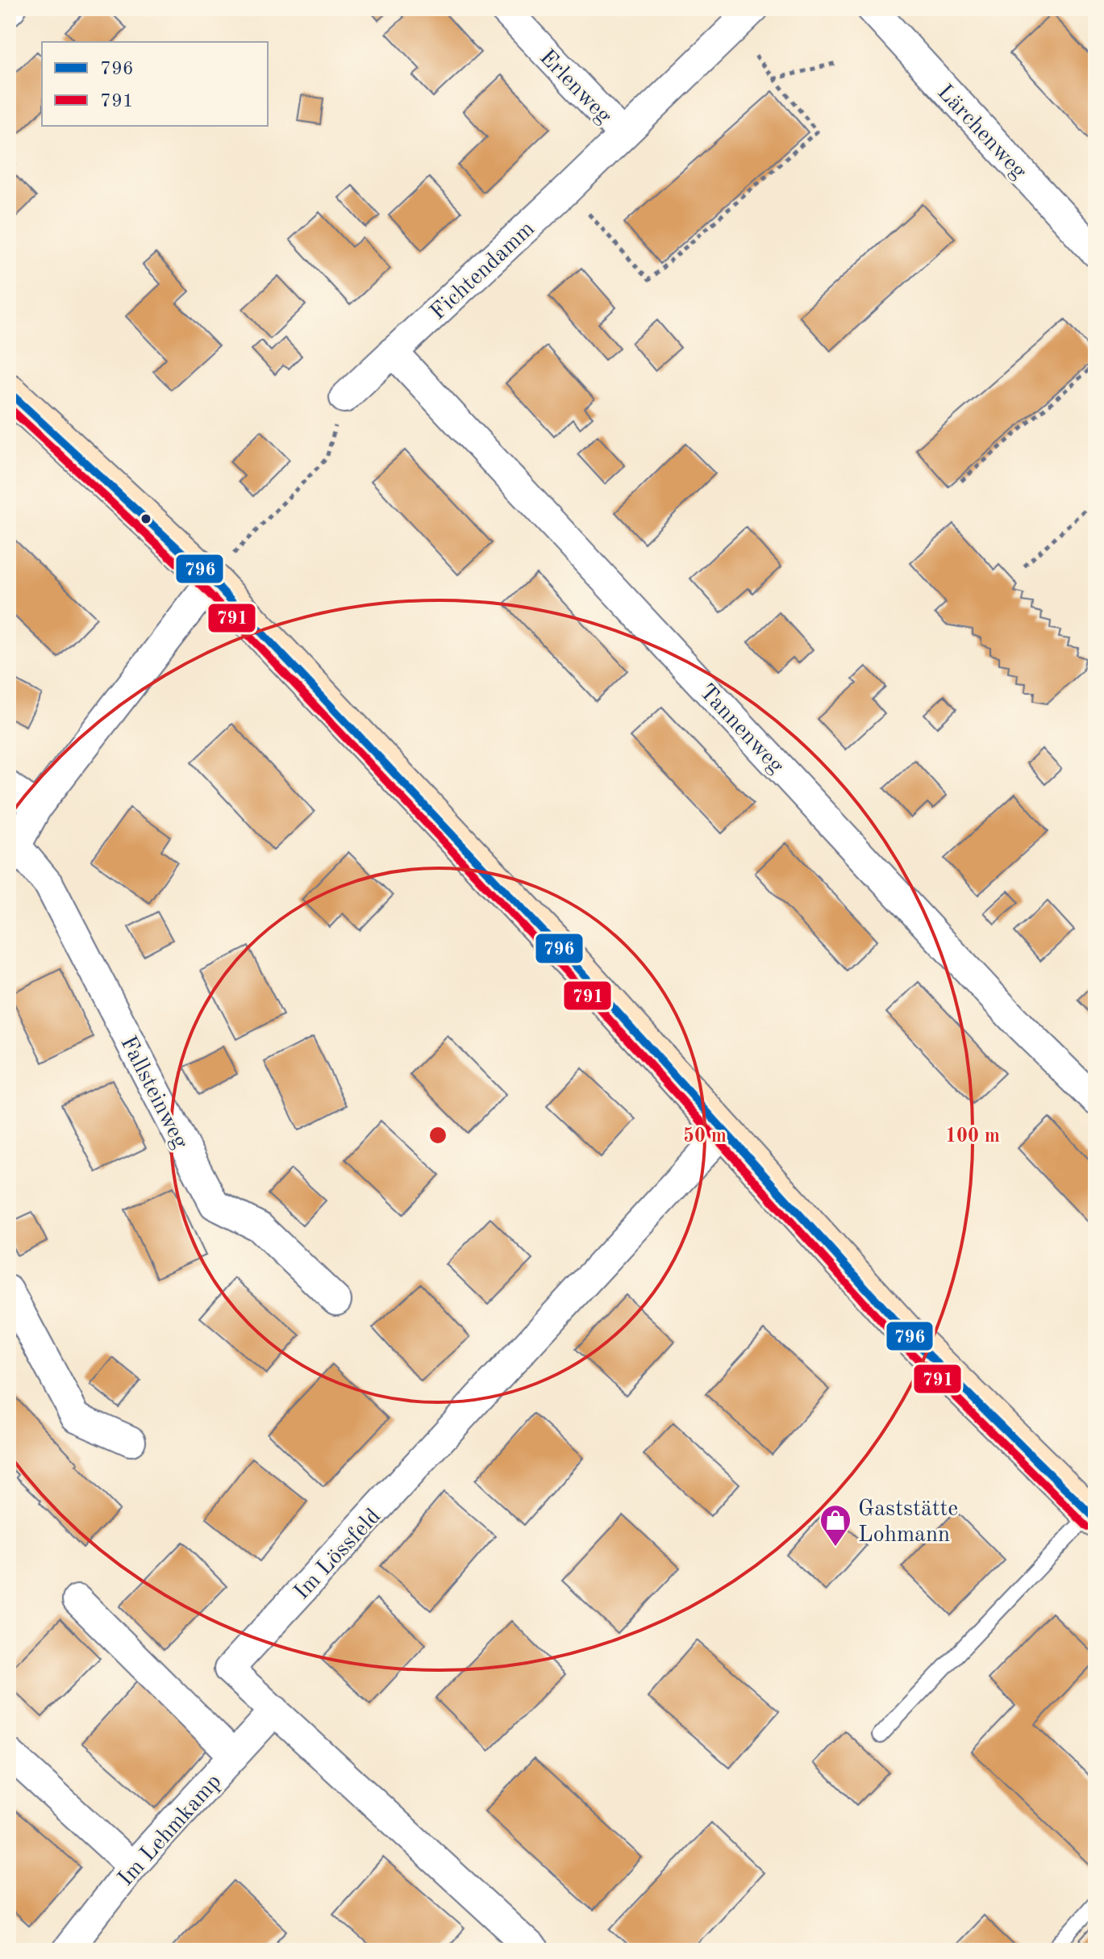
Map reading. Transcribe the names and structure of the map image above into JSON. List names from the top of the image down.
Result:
{
  "streets": {
    "street": [
      "Erlenweg",
      "Lärchenweg",
      "Fichtendamm",
      "Tannenweg",
      "Fallsteinweg",
      "Im Lössfeld",
      "Im Lehmkamp"
    ]
  },
  "crossings": [
    ["Erlenweg", "Fichtendamm"],
    ["Fichtendamm", "Tannenweg"],
    ["Im Lössfeld", "Im Lehmkamp"]
  ],
  "places": {
    "shop": ["Gaststätte Lohmann"]
  },
  "lines": ["transit line 796", "transit line 791"],
  "legend": ["796", "791"],
  "rings": ["50 m", "100 m"]
}
